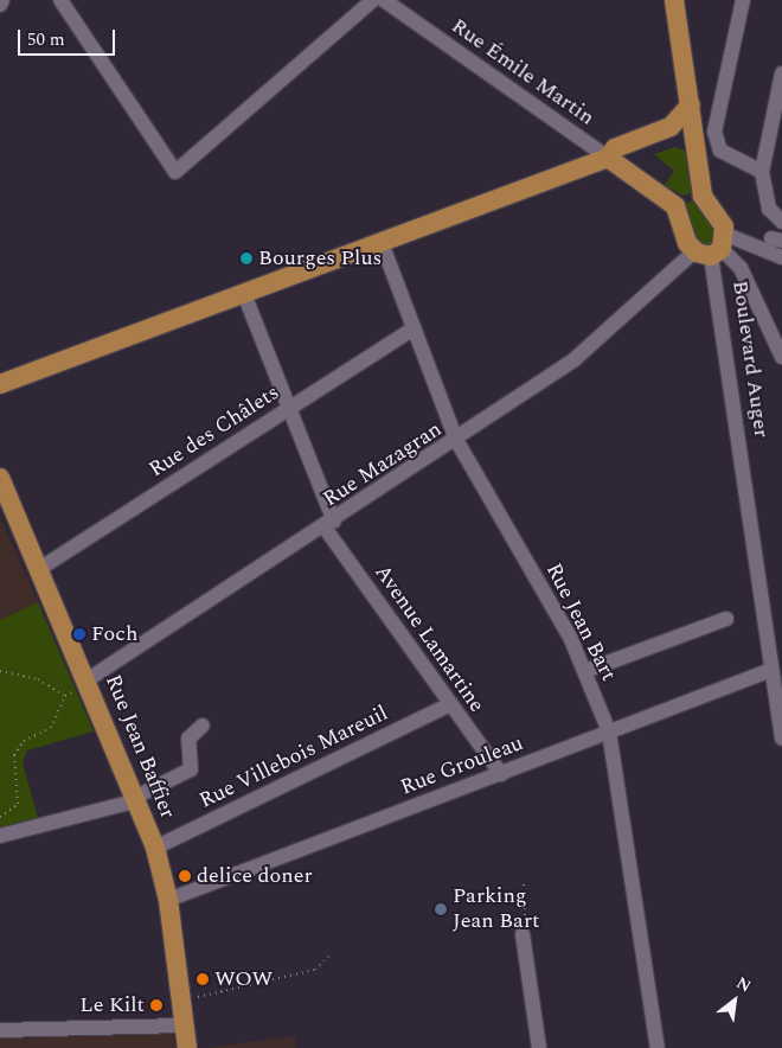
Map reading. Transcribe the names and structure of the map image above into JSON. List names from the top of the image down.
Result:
{
  "streets": {
    "main road": ["Rue Jean Baffier"],
    "street": [
      "Rue Émile Martin",
      "Boulevard Auger",
      "Rue des Châlets",
      "Rue Mazagran",
      "Rue Jean Bart",
      "Avenue Lamartine",
      "Rue Villebois Mareuil",
      "Rue Grouleau"
    ]
  },
  "crossings": [
    ["Boulevard Auger", "Rue Mazagran"],
    ["Boulevard Auger", "Rue Grouleau"],
    ["Rue des Châlets", "Rue Jean Bart"],
    ["Rue des Châlets", "Avenue Lamartine"],
    ["Rue des Châlets", "Rue Jean Baffier"],
    ["Rue Mazagran", "Rue Jean Bart"],
    ["Rue Mazagran", "Avenue Lamartine"],
    ["Rue Mazagran", "Rue Jean Baffier"],
    ["Rue Jean Bart", "Rue Grouleau"],
    ["Avenue Lamartine", "Rue Villebois Mareuil"],
    ["Avenue Lamartine", "Rue Grouleau"],
    ["Rue Jean Baffier", "Rue Villebois Mareuil"],
    ["Rue Jean Baffier", "Rue Grouleau"]
  ],
  "places": [
    "Bourges Plus",
    "Foch",
    "delice doner",
    "Parking Jean Bart",
    "WOW",
    "Le Kilt"
  ],
  "scale_bar": "50 m",
  "north": "top right"
}
